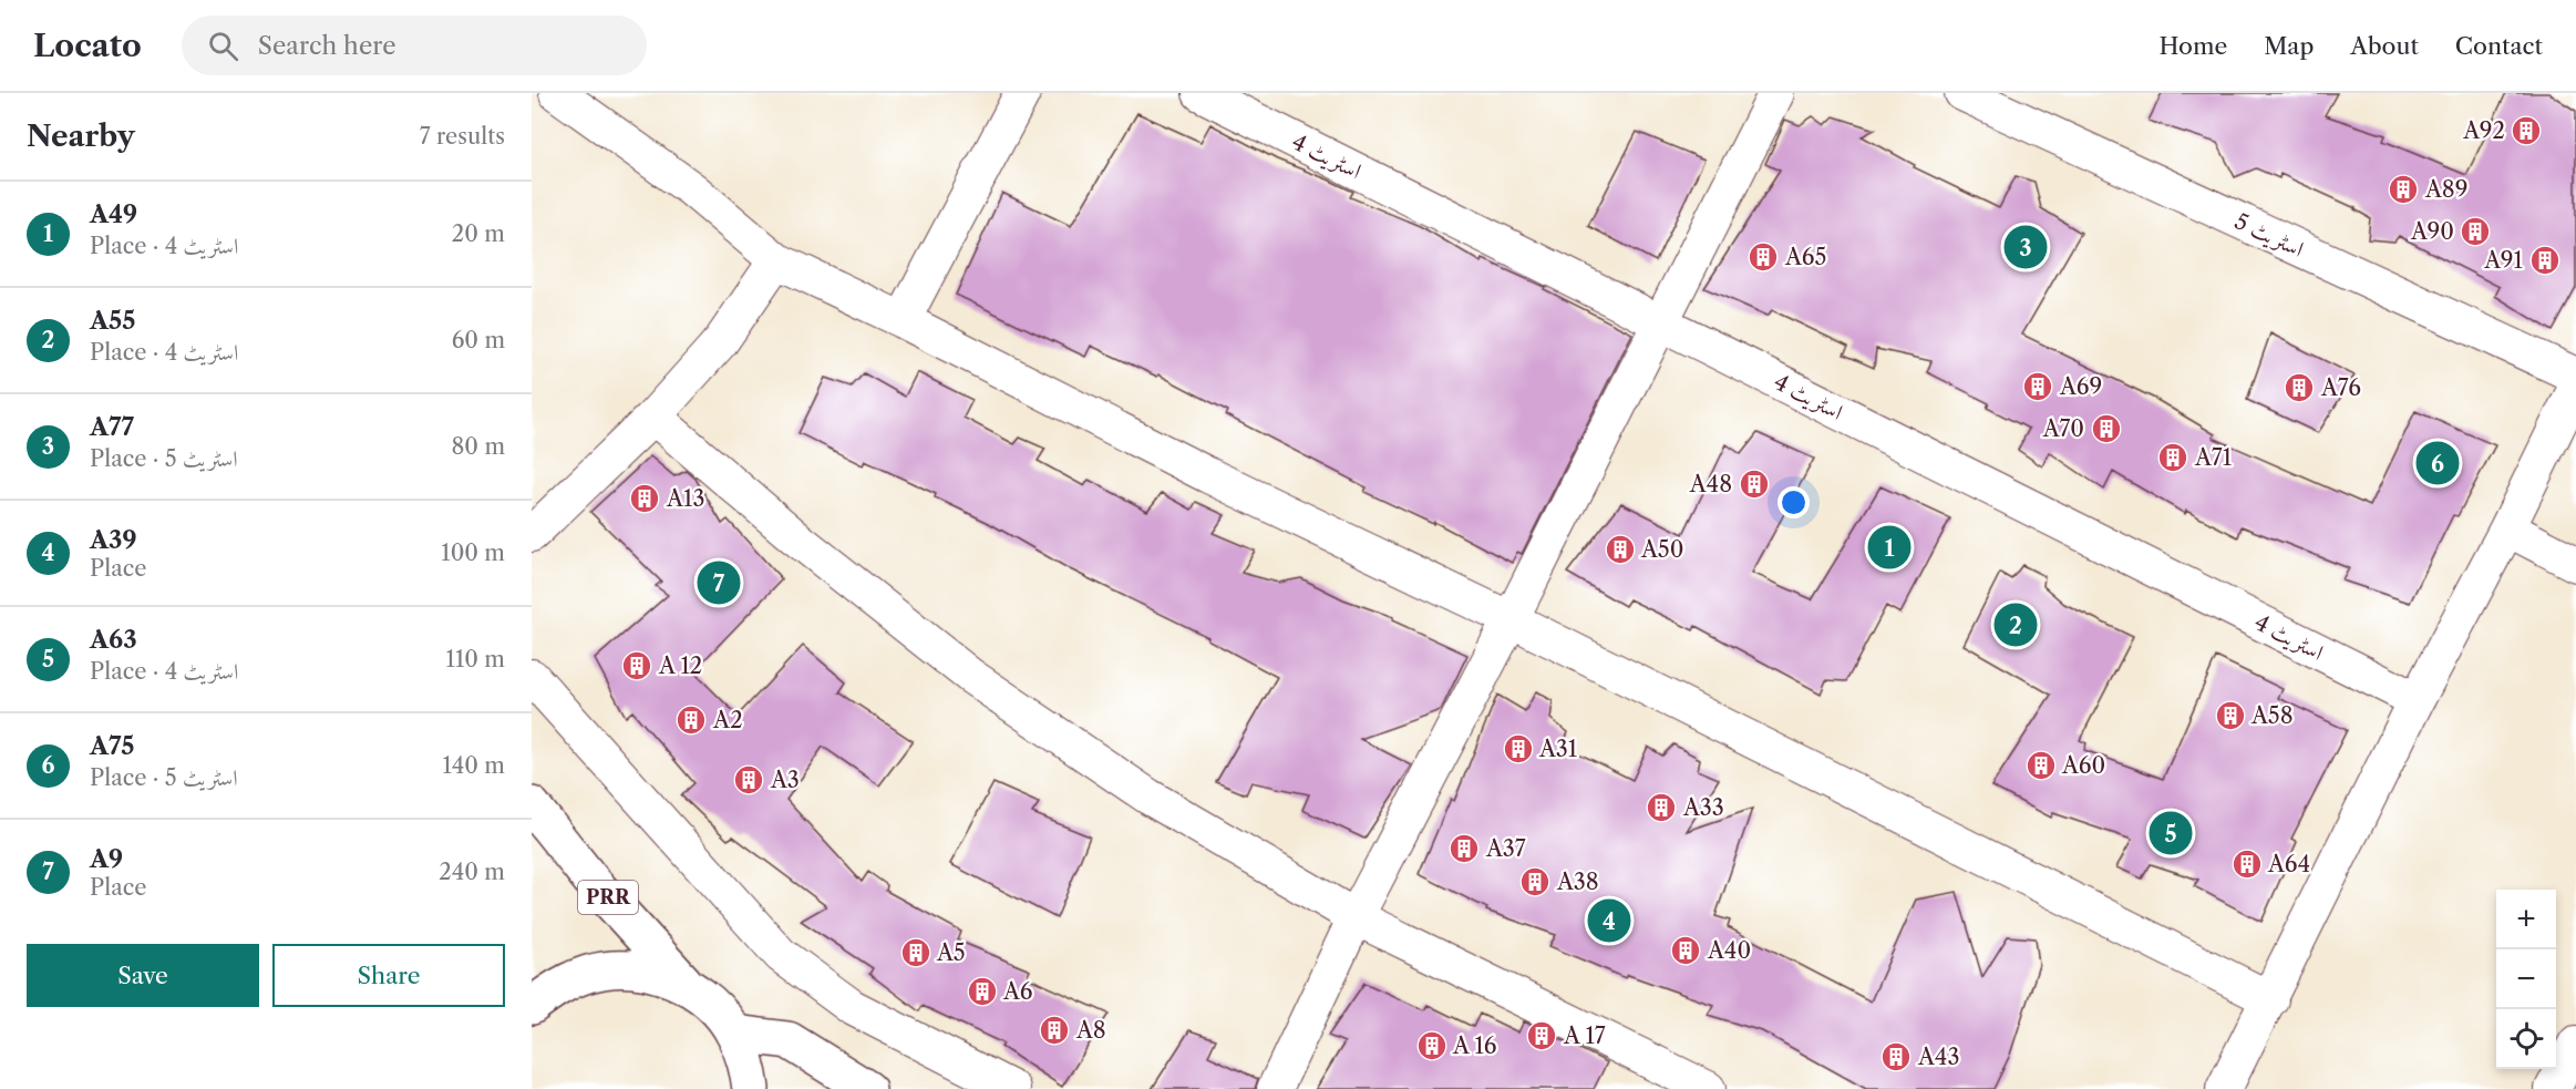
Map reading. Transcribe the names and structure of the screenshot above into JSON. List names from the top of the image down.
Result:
{
  "streets": {
    "highway": ["PRR"],
    "street": ["اسٹریٹ 4", "اسٹریٹ 5"]
  },
  "places": {
    "building": [
      "A92",
      "A89",
      "A90",
      "A65",
      "A91",
      "A69",
      "A76",
      "A70",
      "A71",
      "A48",
      "A13",
      "A50",
      "A 12",
      "A58",
      "A2",
      "A31",
      "A60",
      "A3",
      "A33",
      "A37",
      "A64",
      "A38",
      "A40",
      "A5",
      "A6",
      "A8",
      "A 17",
      "A 16",
      "A43"
    ]
  },
  "page": {
    "header": "Locato",
    "search": "Search here",
    "nav": [
      "Home",
      "Map",
      "About",
      "Contact"
    ],
    "heading": ["Nearby", "7 results"],
    "list": [
      {
        "mark": "1",
        "name": "A49",
        "note": "Place · اسٹریٹ 4",
        "value": "20 m"
      },
      {
        "mark": "2",
        "name": "A55",
        "note": "Place · اسٹریٹ 4",
        "value": "60 m"
      },
      {
        "mark": "3",
        "name": "A77",
        "note": "Place · اسٹریٹ 5",
        "value": "80 m"
      },
      {
        "mark": "4",
        "name": "A39",
        "note": "Place",
        "value": "100 m"
      },
      {
        "mark": "5",
        "name": "A63",
        "note": "Place · اسٹریٹ 4",
        "value": "110 m"
      },
      {
        "mark": "6",
        "name": "A75",
        "note": "Place · اسٹریٹ 5",
        "value": "140 m"
      },
      {
        "mark": "7",
        "name": "A9",
        "note": "Place",
        "value": "240 m"
      }
    ],
    "pins": [
      "3",
      "6",
      "1",
      "7",
      "2",
      "5",
      "4"
    ],
    "map_buttons": ["+", "−"],
    "buttons": ["Save", "Share"]
  }
}
